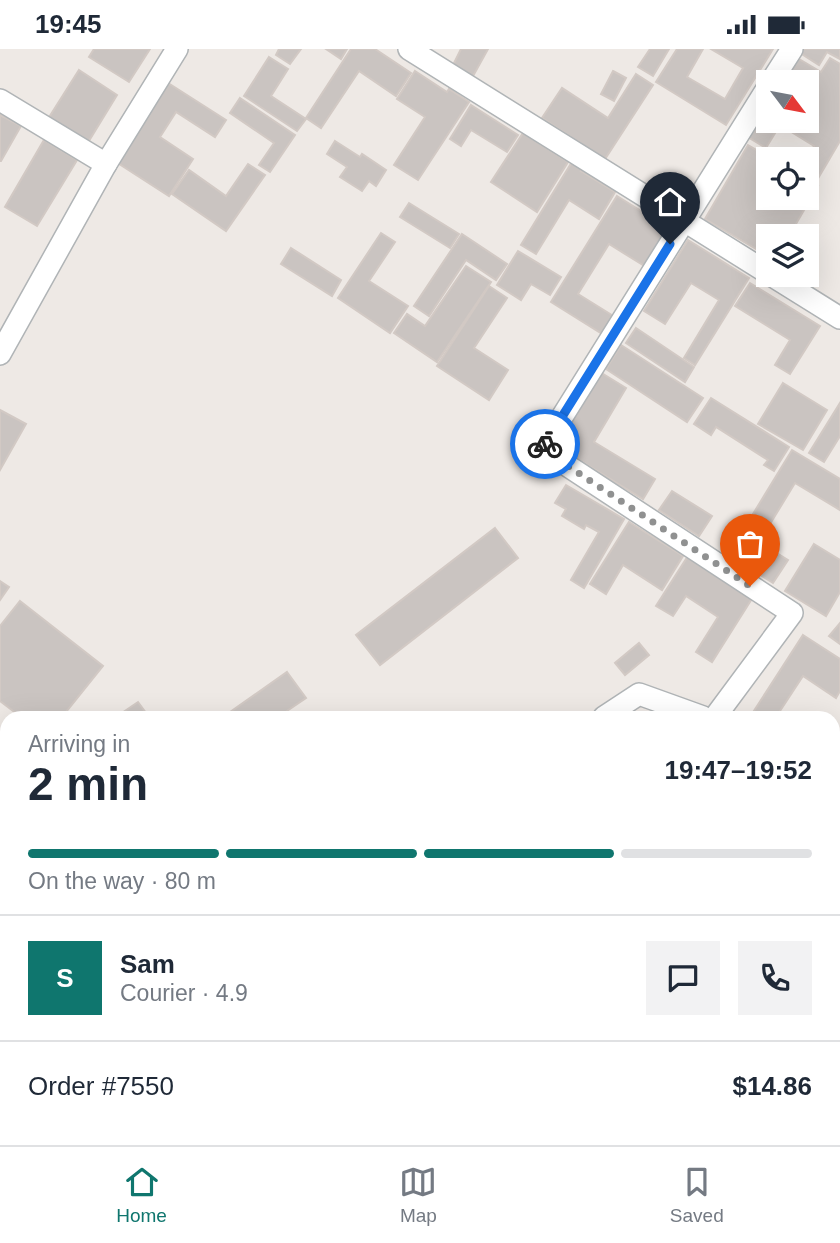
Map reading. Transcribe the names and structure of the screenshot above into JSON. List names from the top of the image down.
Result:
{
  "north": "bottom right",
  "page": {
    "status": "19:45",
    "heading": ["2 min", "Arriving in", "19:47–19:52"],
    "panel": [
      "Sam",
      "Courier · 4.9",
      "Order #7550",
      "$14.86"
    ],
    "bar": "On the way · 80 m",
    "round": "S",
    "tabs": ["Home", "Map", "Saved"]
  }
}
